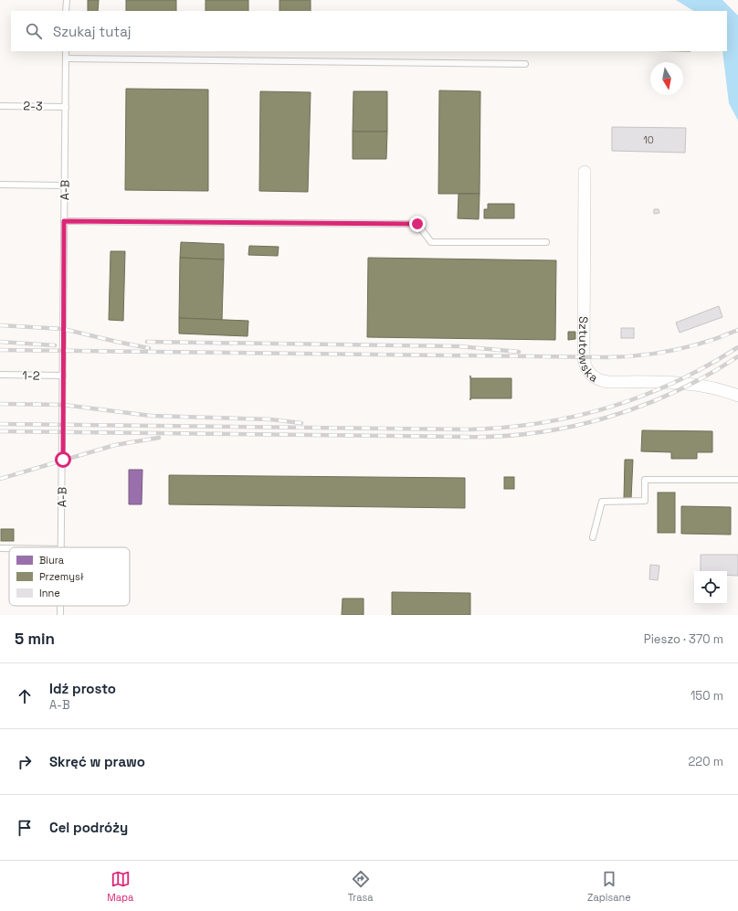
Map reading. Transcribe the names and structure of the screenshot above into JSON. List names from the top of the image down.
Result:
{
  "streets": {
    "street": ["Sztutowska"],
    "lane": ["2-3", "A-B", "1-2"]
  },
  "crossings": [
    ["2-3", "A-B"],
    ["A-B", "1-2"]
  ],
  "house_numbers": ["10"],
  "legend": ["Biura", "Przemysł", "Inne"],
  "north": "bottom",
  "page": {
    "search": "Szukaj tutaj",
    "heading": ["5 min", "Pieszo · 370 m"],
    "list": [
      ["Idź prosto", "A-B", "150 m"],
      ["Skręć w prawo", "220 m"],
      "Cel podróży"
    ],
    "nav": ["Mapa", "Trasa", "Zapisane"]
  }
}
